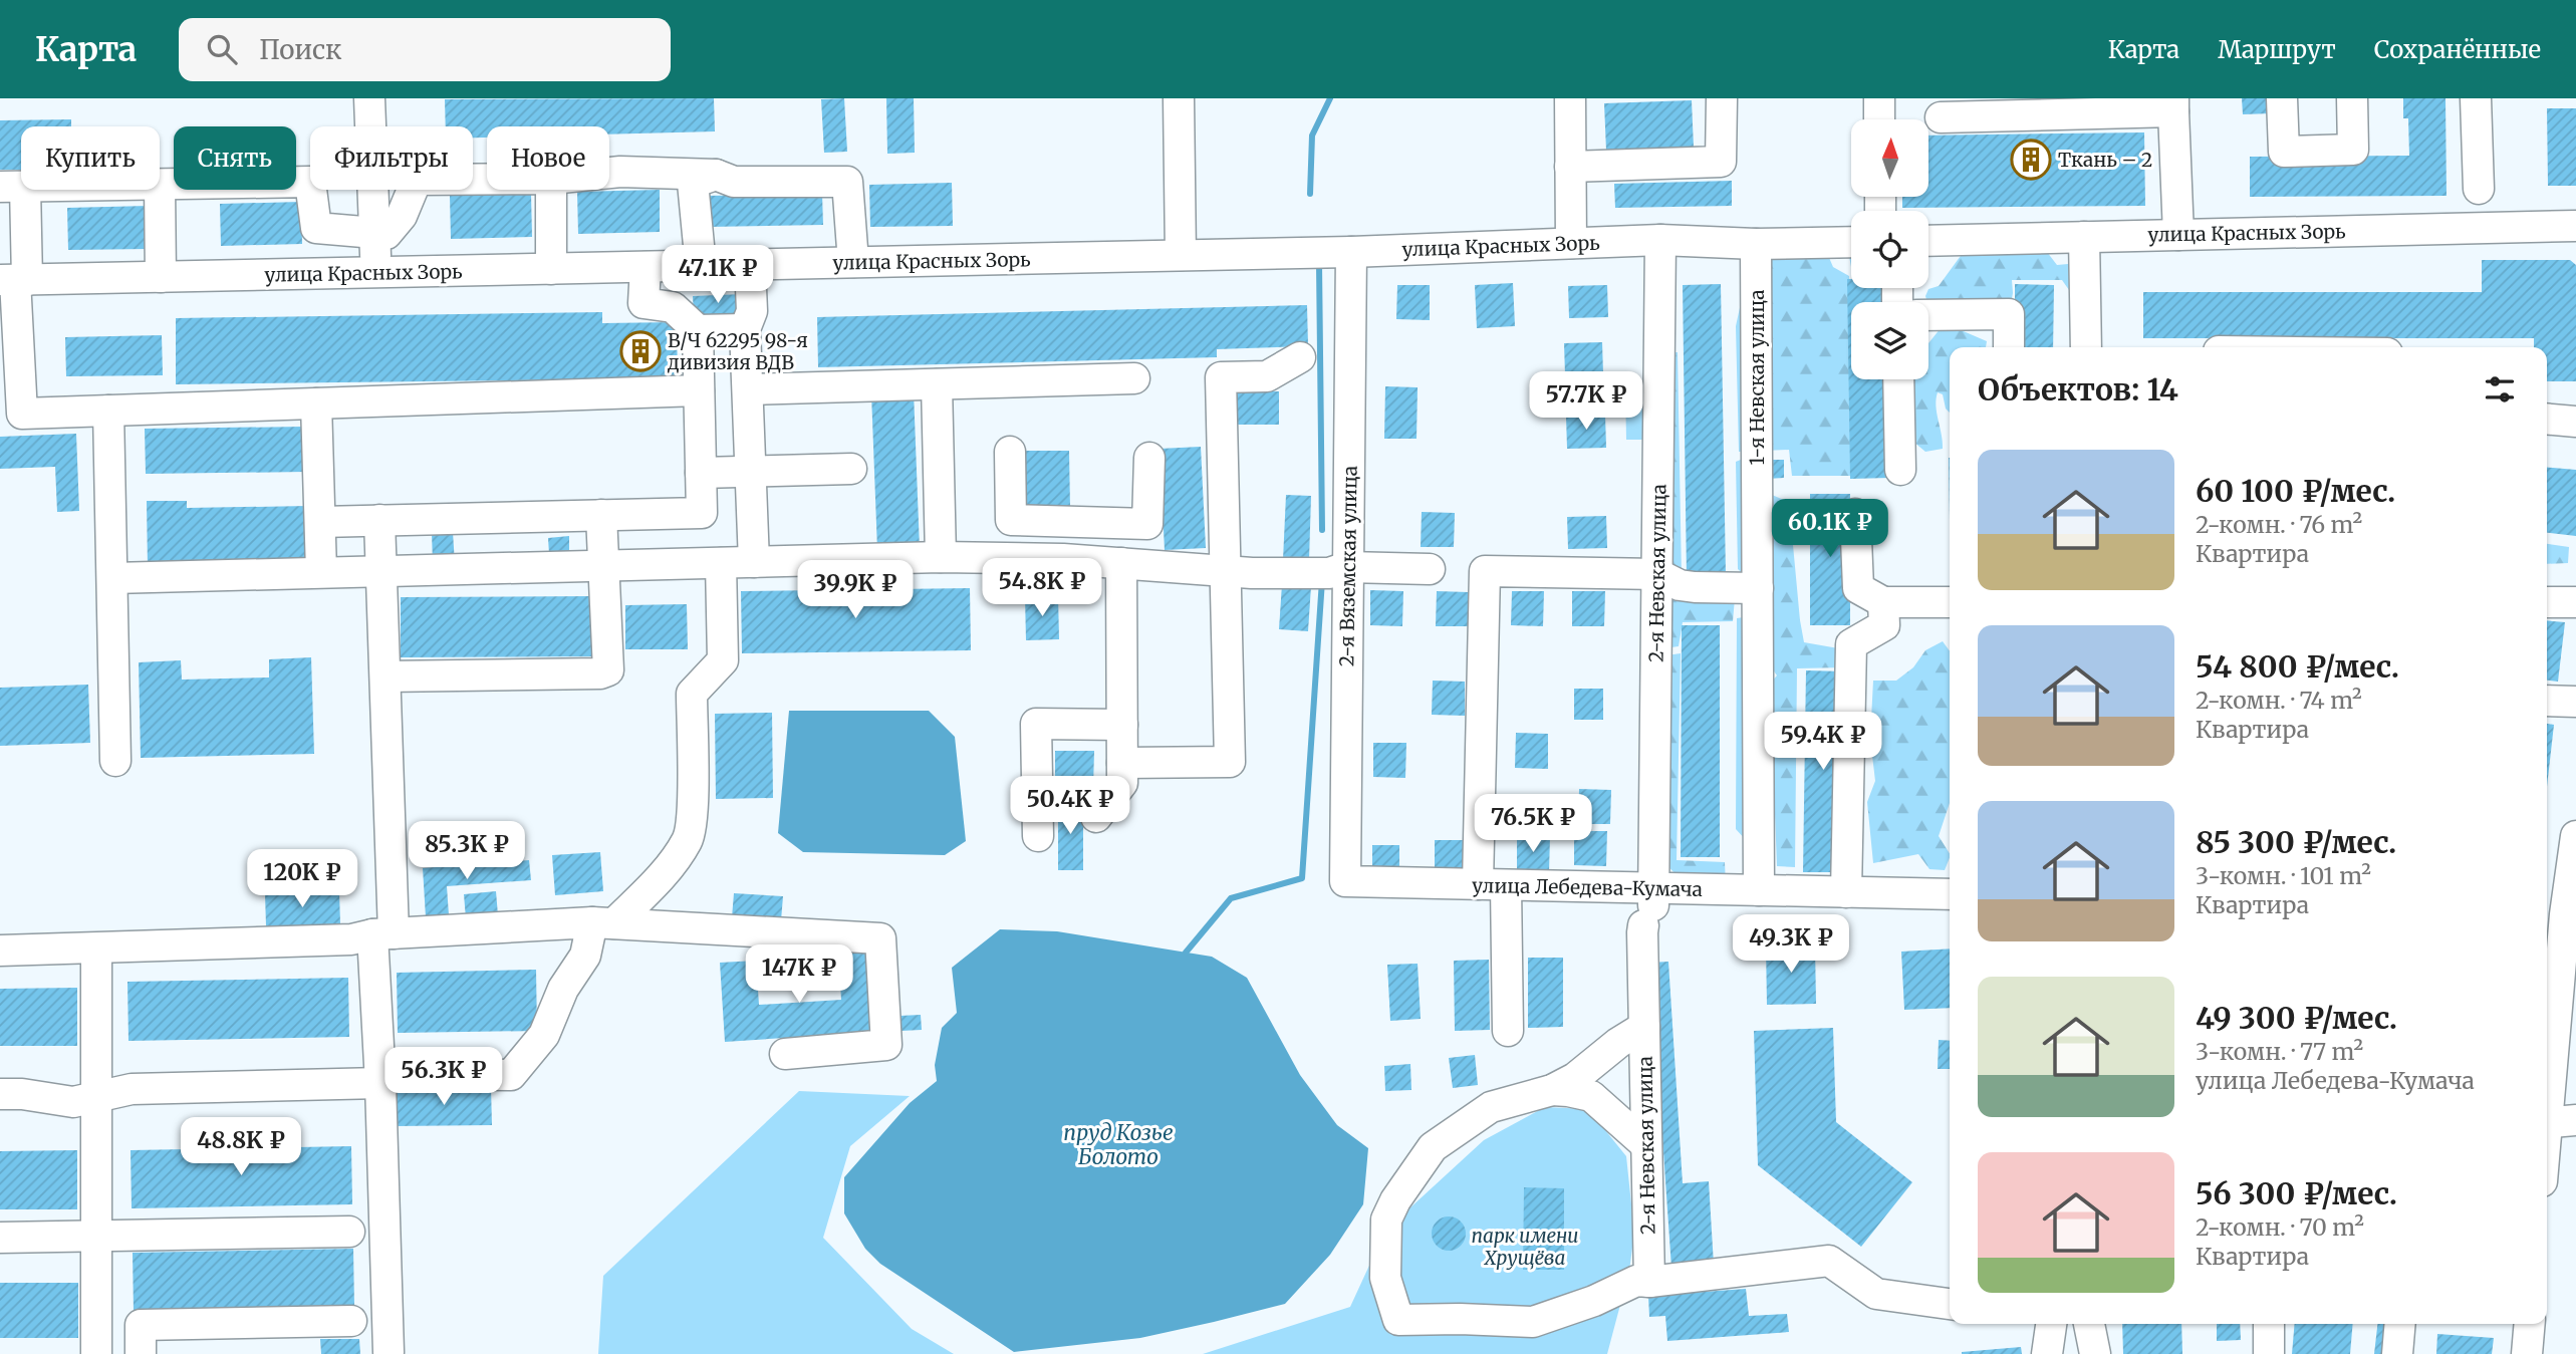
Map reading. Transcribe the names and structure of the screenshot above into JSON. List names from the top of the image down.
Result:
{
  "streets": {
    "street": [
      "улица Красных Зорь",
      "1-я Невская улица",
      "2-я Вяземская улица",
      "2-я Невская улица",
      "улица Лебедева-Кумача"
    ]
  },
  "crossings": [
    ["улица Красных Зорь", "1-я Невская улица"],
    ["улица Красных Зорь", "2-я Вяземская улица"],
    ["улица Красных Зорь", "2-я Невская улица"],
    ["1-я Невская улица", "улица Лебедева-Кумача"],
    ["2-я Вяземская улица", "улица Лебедева-Кумача"],
    ["2-я Невская улица", "улица Лебедева-Кумача"]
  ],
  "water": ["пруд Козье Болото"],
  "parks": ["парк имени Хрущёва"],
  "places": {
    "building": ["Ткань – 2", "В/Ч 62295 98-я дивизия ВДВ"]
  },
  "north": "top",
  "page": {
    "header": "Карта",
    "search": "Поиск",
    "nav": ["Карта", "Маршрут", "Сохранённые"],
    "chip": [
      "Купить",
      "Снять",
      "Фильтры",
      "Новое"
    ],
    "price": [
      "47.1K ₽",
      "57.7K ₽",
      "60.1K ₽",
      "54.8K ₽",
      "39.9K ₽",
      "59.4K ₽",
      "50.4K ₽",
      "76.5K ₽",
      "85.3K ₽",
      "120K ₽",
      "49.3K ₽",
      "147K ₽",
      "56.3K ₽",
      "48.8K ₽"
    ],
    "heading": "Объектов: 14",
    "list": [
      {
        "name": "60 100 ₽/мес.",
        "note": "2-комн. · 76 m² · Квартира"
      },
      {
        "name": "54 800 ₽/мес.",
        "note": "2-комн. · 74 m² · Квартира"
      },
      {
        "name": "85 300 ₽/мес.",
        "note": "3-комн. · 101 m² · Квартира"
      },
      {
        "name": "49 300 ₽/мес.",
        "note": "3-комн. · 77 m² · улица Лебедева-Кумача"
      },
      {
        "name": "56 300 ₽/мес.",
        "note": "2-комн. · 70 m² · Квартира"
      }
    ]
  }
}
